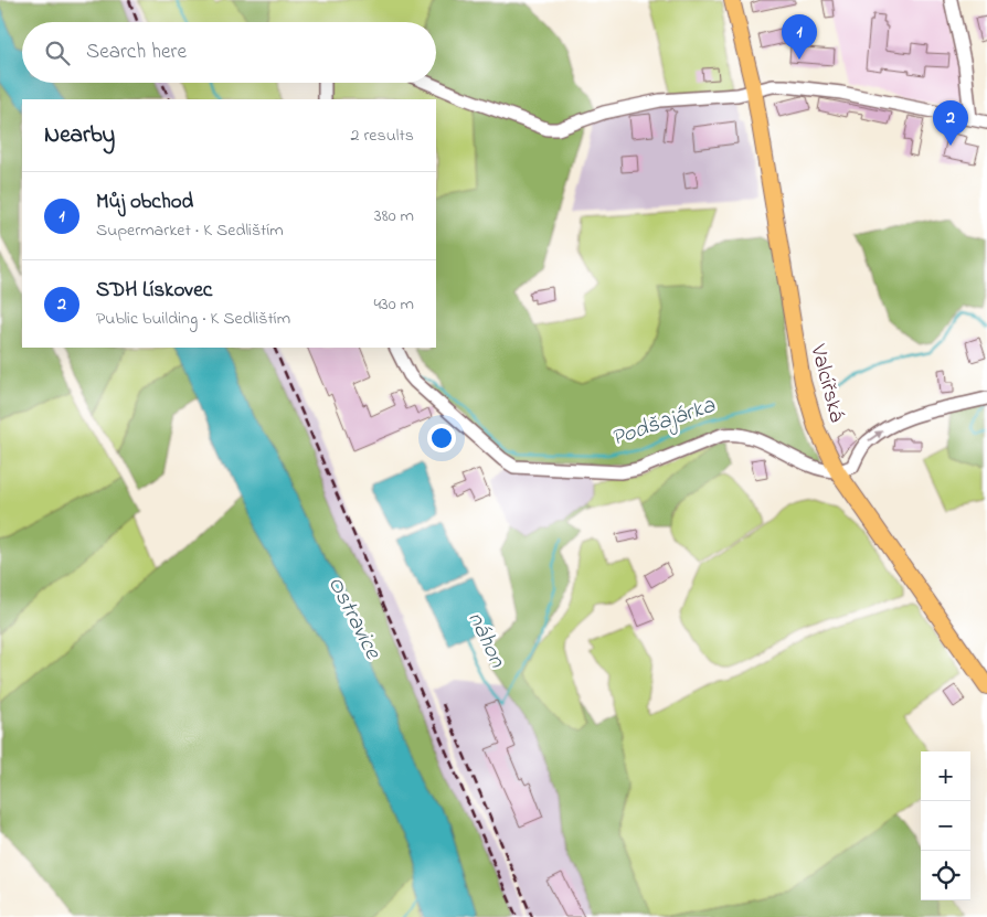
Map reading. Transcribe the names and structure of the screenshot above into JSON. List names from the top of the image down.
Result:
{
  "streets": {
    "main road": ["Valcířská"]
  },
  "water": ["Podšajárka", "Ostravice", "náhon"],
  "page": {
    "pins": ["1", "2"],
    "search": "Search here",
    "heading": ["Nearby", "2 results"],
    "list": [
      {
        "mark": "1",
        "name": "Můj obchod",
        "note": "Supermarket · K Sedlištím",
        "value": "380 m"
      },
      {
        "mark": "2",
        "name": "SDH Lískovec",
        "note": "Public building · K Sedlištím",
        "value": "430 m"
      }
    ],
    "map_buttons": ["+", "−"]
  }
}
